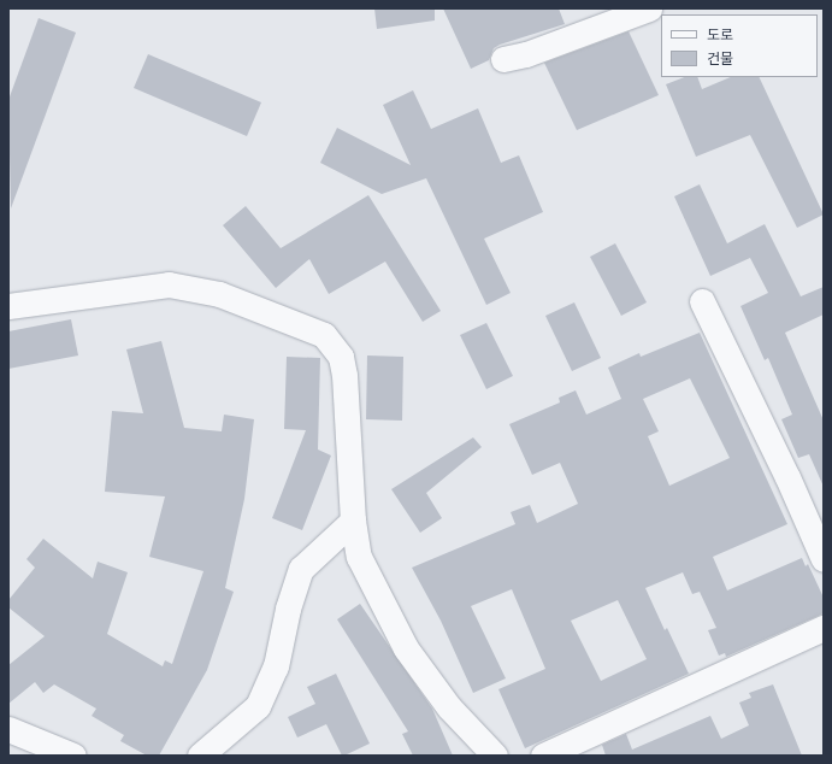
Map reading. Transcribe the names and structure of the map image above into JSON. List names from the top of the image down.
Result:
{
  "legend": ["도로", "건물"]
}
